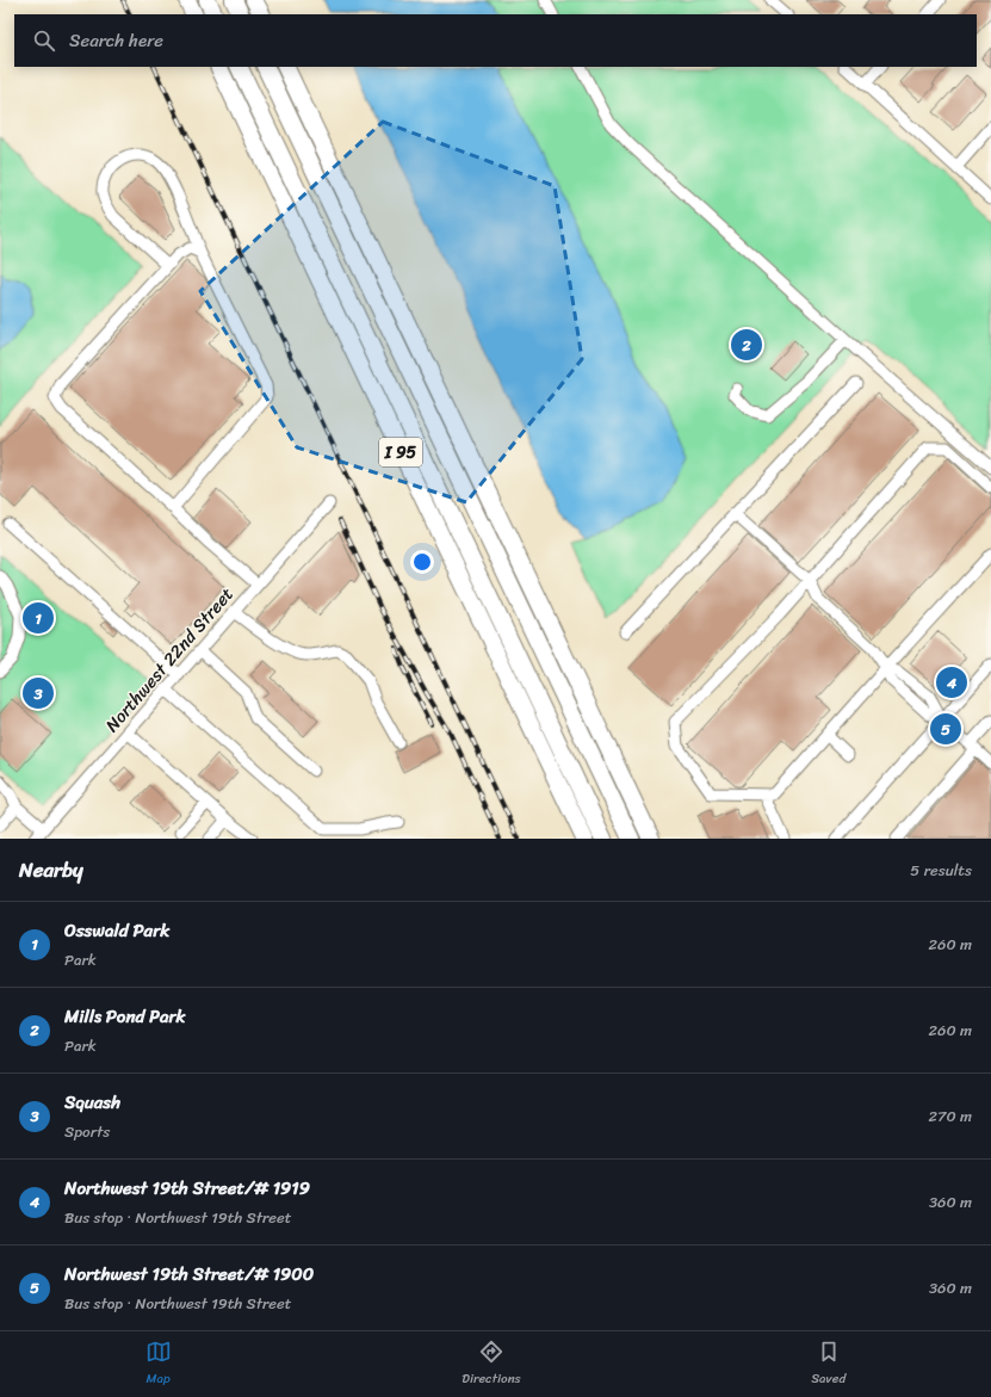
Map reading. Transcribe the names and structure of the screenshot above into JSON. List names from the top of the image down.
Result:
{
  "streets": {
    "highway": ["I 95"],
    "street": ["Northwest 22nd Street"]
  },
  "page": {
    "search": "Search here",
    "pins": [
      "2",
      "1",
      "4",
      "3",
      "5"
    ],
    "heading": ["Nearby", "5 results"],
    "list": [
      {
        "mark": "1",
        "name": "Osswald Park",
        "note": "Park",
        "value": "260 m"
      },
      {
        "mark": "2",
        "name": "Mills Pond Park",
        "note": "Park",
        "value": "260 m"
      },
      {
        "mark": "3",
        "name": "Squash",
        "note": "Sports",
        "value": "270 m"
      },
      {
        "mark": "4",
        "name": "Northwest 19th Street/# 1919",
        "note": "Bus stop · Northwest 19th Street",
        "value": "360 m"
      },
      {
        "mark": "5",
        "name": "Northwest 19th Street/# 1900",
        "note": "Bus stop · Northwest 19th Street",
        "value": "360 m"
      }
    ],
    "nav": ["Map", "Directions", "Saved"]
  }
}
